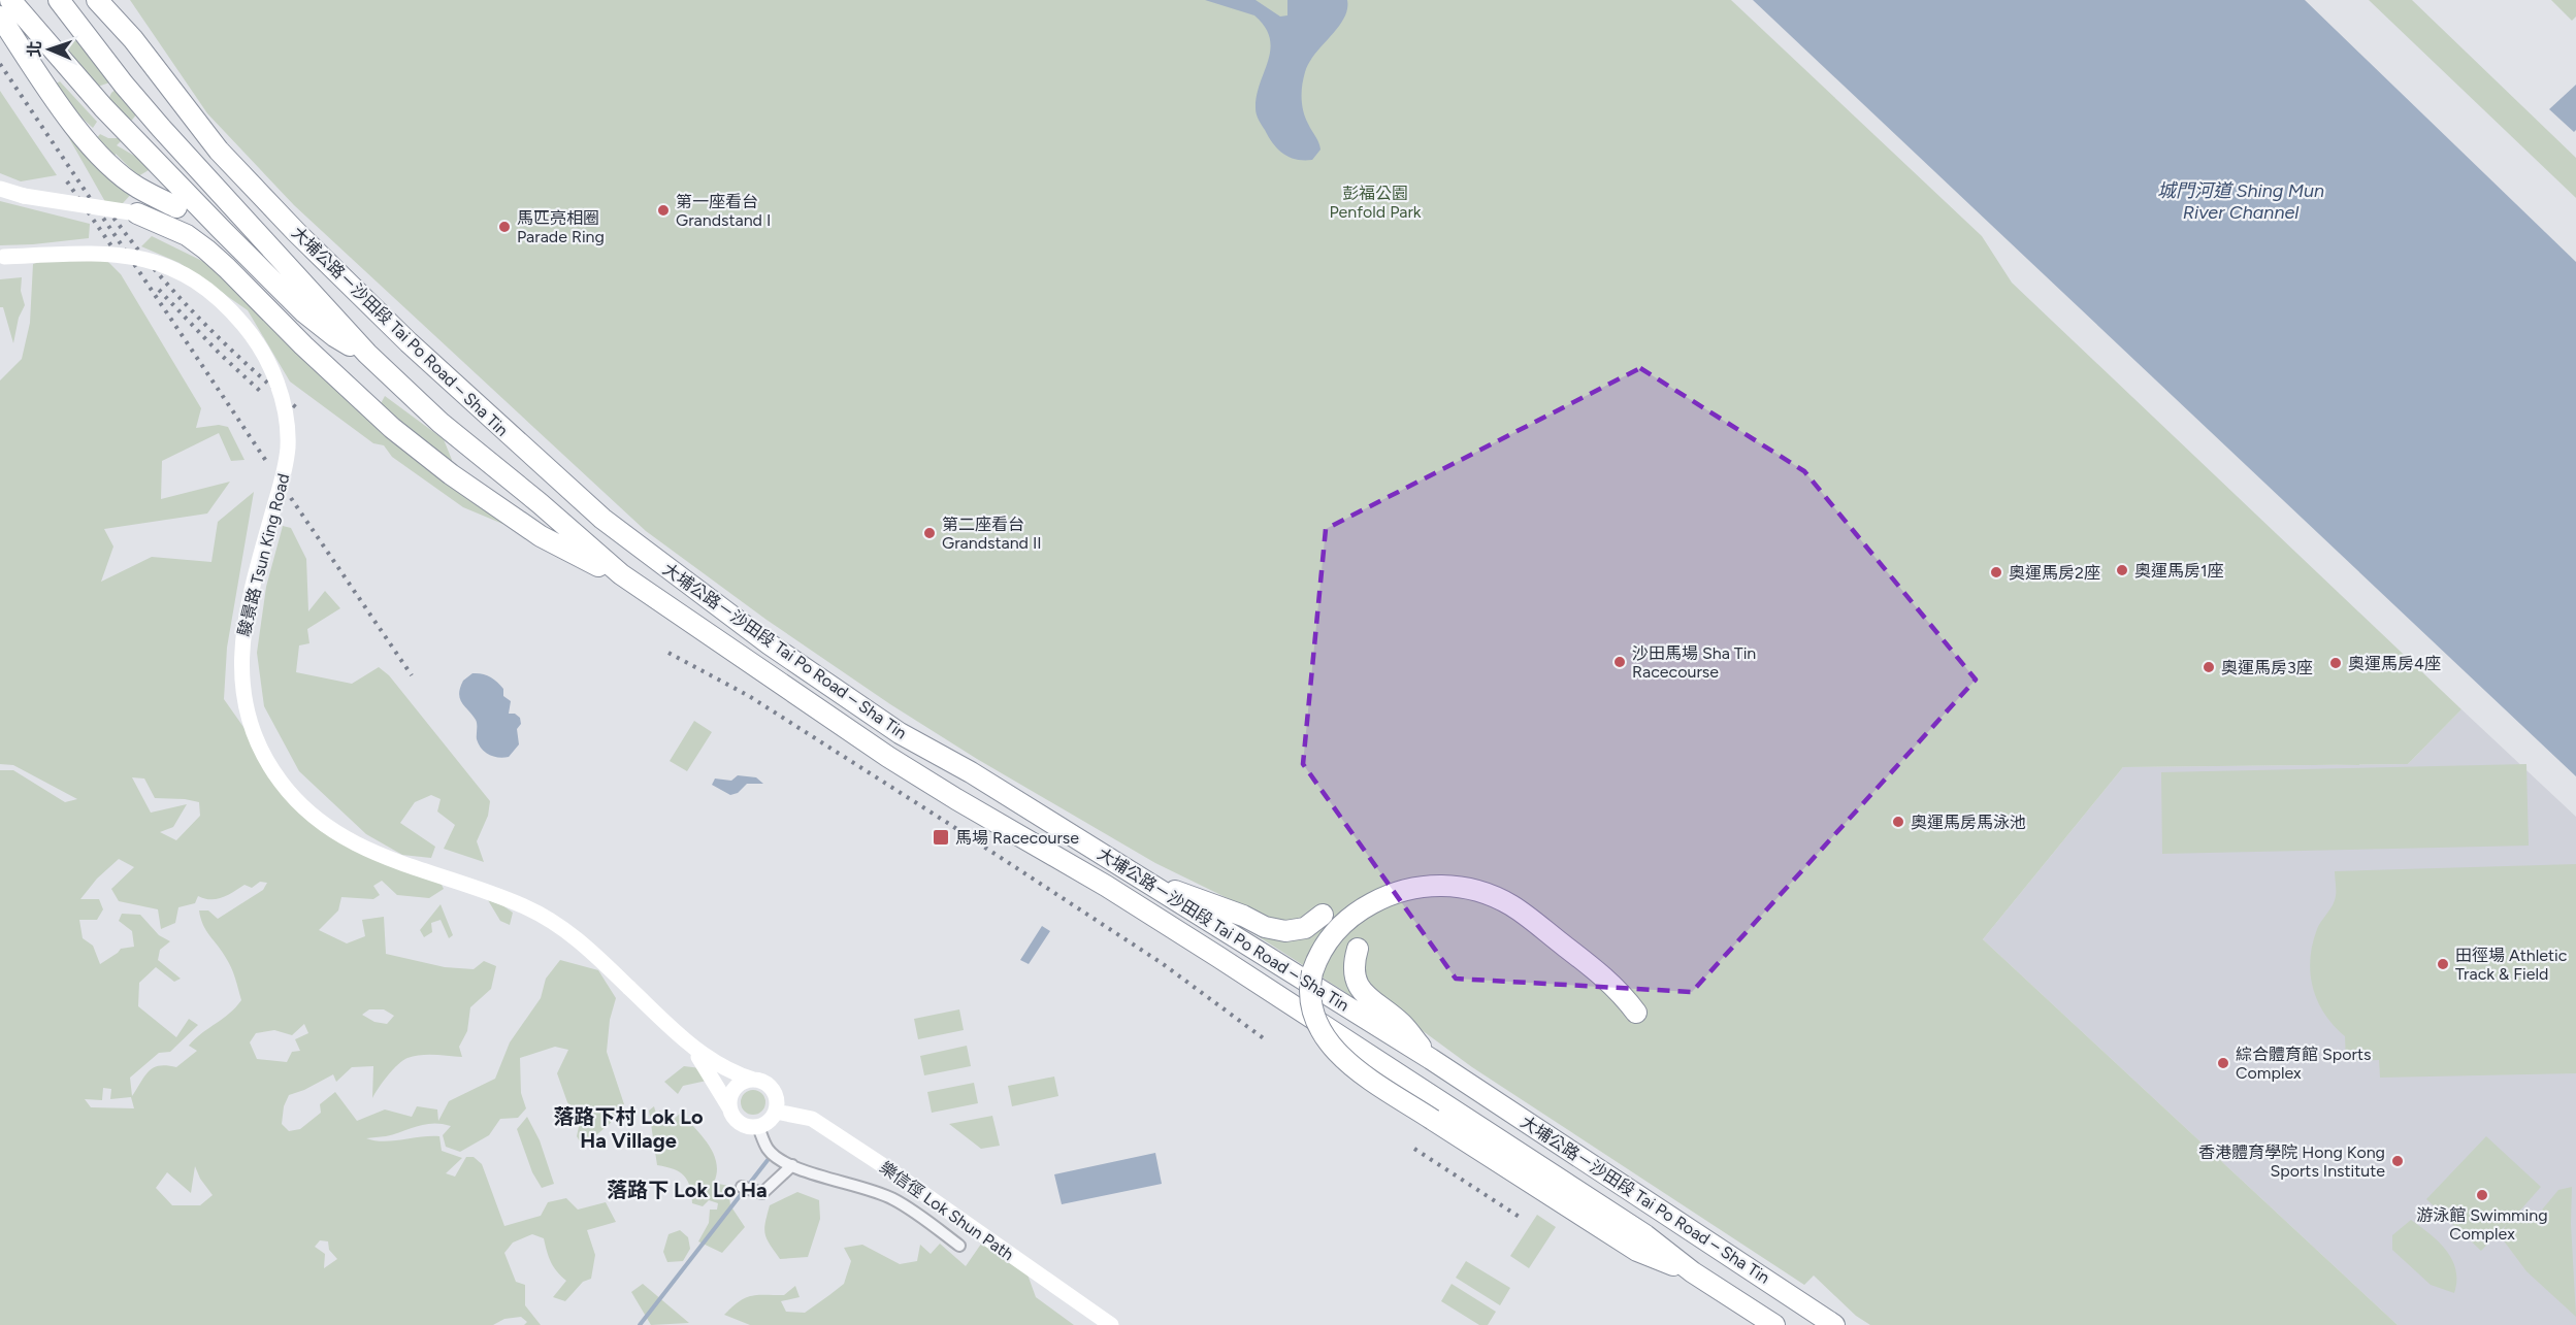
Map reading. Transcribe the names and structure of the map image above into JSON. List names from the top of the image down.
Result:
{
  "streets": {
    "highway": ["大埔公路－沙田段 Tai Po Road – Sha Tin"],
    "street": ["駿景路 Tsun King Road", "樂信徑 Lok Shun Path"]
  },
  "crossings": [
    ["駿景路 Tsun King Road", "樂信徑 Lok Shun Path"]
  ],
  "districts": ["落路下村 Lok Lo Ha Village", "落路下 Lok Lo Ha"],
  "water": ["城門河道 Shing Mun River Channel"],
  "parks": ["彭福公園 Penfold Park"],
  "places": {
    "other": [
      "第一座看台 Grandstand I",
      "馬匹亮相圈 Parade Ring",
      "第二座看台 Grandstand II",
      "奧運馬房1座",
      "奧運馬房2座",
      "沙田馬場 Sha Tin Racecourse",
      "奧運馬房4座",
      "奧運馬房3座",
      "奧運馬房馬泳池",
      "田徑場 Athletic Track & Field",
      "綜合體育館 Sports Complex",
      "香港體育學院 Hong Kong Sports Institute",
      "游泳館 Swimming Complex"
    ],
    "transit": ["馬場 Racecourse"]
  },
  "north": "left"
}
